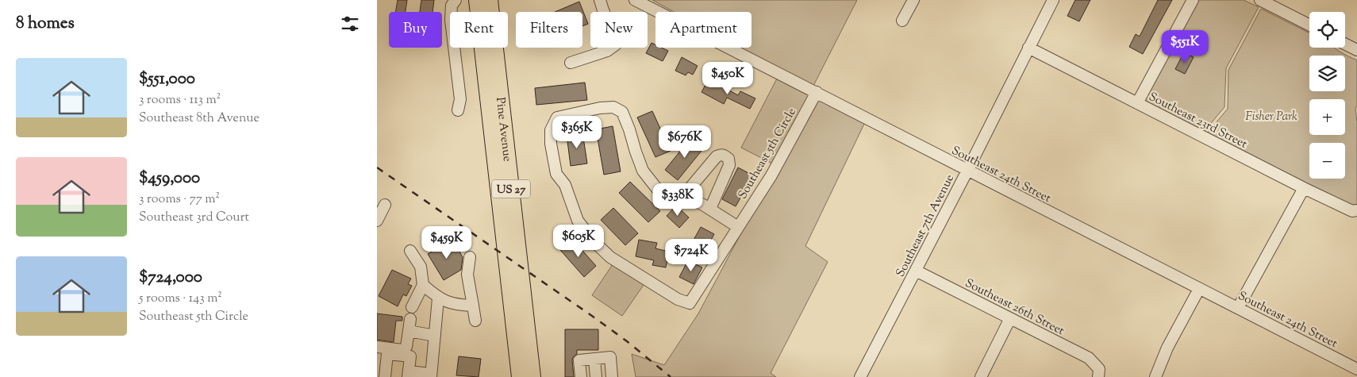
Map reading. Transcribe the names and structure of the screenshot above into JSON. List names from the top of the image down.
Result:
{
  "streets": {
    "highway": ["Pine Avenue", "US 27"],
    "street": [
      "Southeast 23rd Street",
      "Southeast 5th Circle",
      "Southeast 24th Street",
      "Southeast 7th Avenue",
      "Southeast 26th Street"
    ]
  },
  "crossings": [
    ["Southeast 23rd Street", "Southeast 7th Avenue"],
    ["Southeast 5th Circle", "Southeast 24th Street"],
    ["Southeast 24th Street", "Southeast 7th Avenue"],
    ["Southeast 7th Avenue", "Southeast 26th Street"]
  ],
  "parks": ["Fisher Park"],
  "page": {
    "heading": "8 homes",
    "map_buttons": ["+", "−"],
    "chip": [
      "Buy",
      "Rent",
      "Filters",
      "New",
      "Apartment"
    ],
    "price": [
      "$551K",
      "$450K",
      "$365K",
      "$676K",
      "$338K",
      "$605K",
      "$459K",
      "$724K"
    ],
    "list": [
      {
        "name": "$551,000",
        "note": "3 rooms · 113 m² · Southeast 8th Avenue"
      },
      {
        "name": "$459,000",
        "note": "3 rooms · 77 m² · Southeast 3rd Court"
      },
      {
        "name": "$724,000",
        "note": "5 rooms · 143 m² · Southeast 5th Circle"
      }
    ]
  }
}
